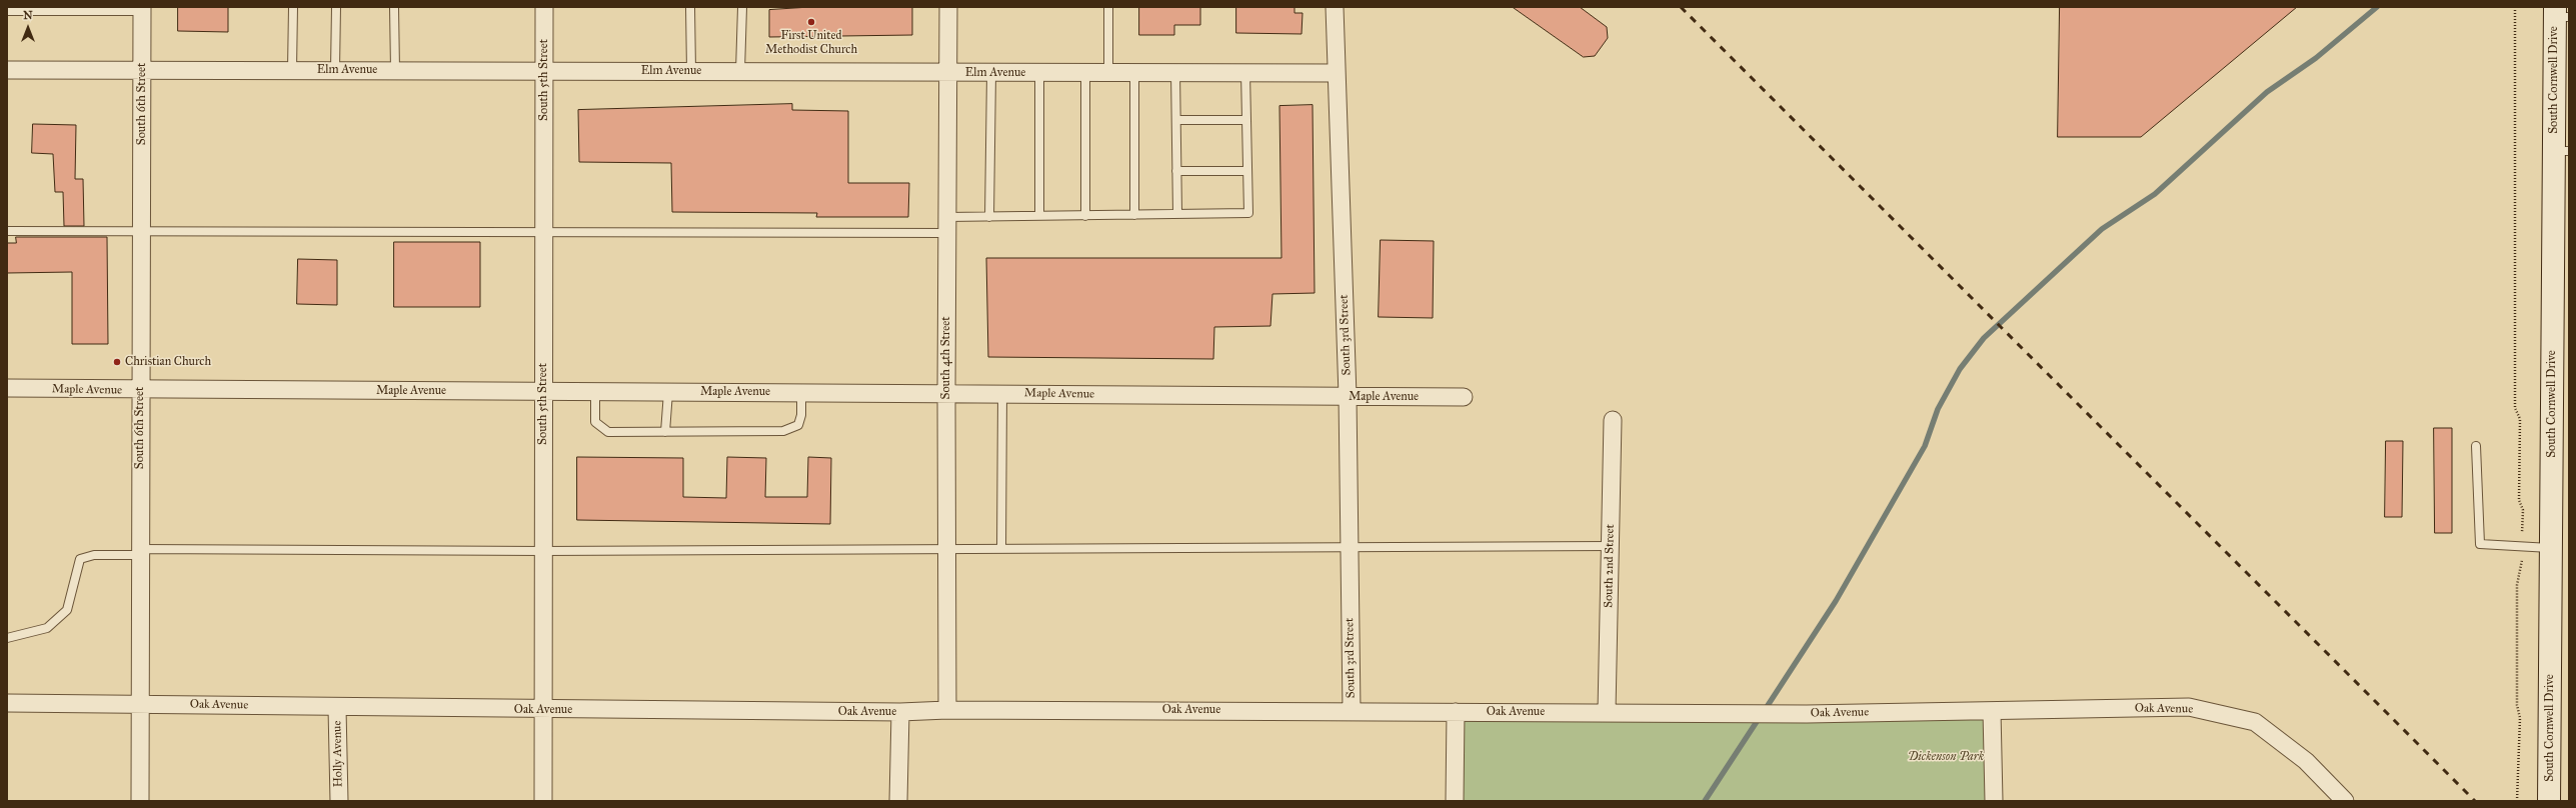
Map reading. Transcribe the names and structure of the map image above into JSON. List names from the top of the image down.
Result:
{
  "streets": {
    "main road": ["South Cornwell Drive"],
    "street": [
      "Elm Avenue",
      "South 5th Street",
      "South 6th Street",
      "South 3rd Street",
      "South 4th Street",
      "Maple Avenue",
      "South 2nd Street",
      "Oak Avenue",
      "Holly Avenue"
    ]
  },
  "crossings": [
    ["Elm Avenue", "South 5th Street"],
    ["Elm Avenue", "South 6th Street"],
    ["Elm Avenue", "South 3rd Street"],
    ["Elm Avenue", "South 4th Street"],
    ["South 5th Street", "Maple Avenue"],
    ["South 5th Street", "Oak Avenue"],
    ["South 6th Street", "Maple Avenue"],
    ["South 6th Street", "Oak Avenue"],
    ["South 3rd Street", "Maple Avenue"],
    ["South 3rd Street", "Oak Avenue"],
    ["South 4th Street", "Maple Avenue"],
    ["South 4th Street", "Oak Avenue"],
    ["South 2nd Street", "Oak Avenue"],
    ["Oak Avenue", "Holly Avenue"]
  ],
  "parks": ["Dickenson Park"],
  "places": ["First United Methodist Church", "Christian Church"],
  "north": "top"
}
